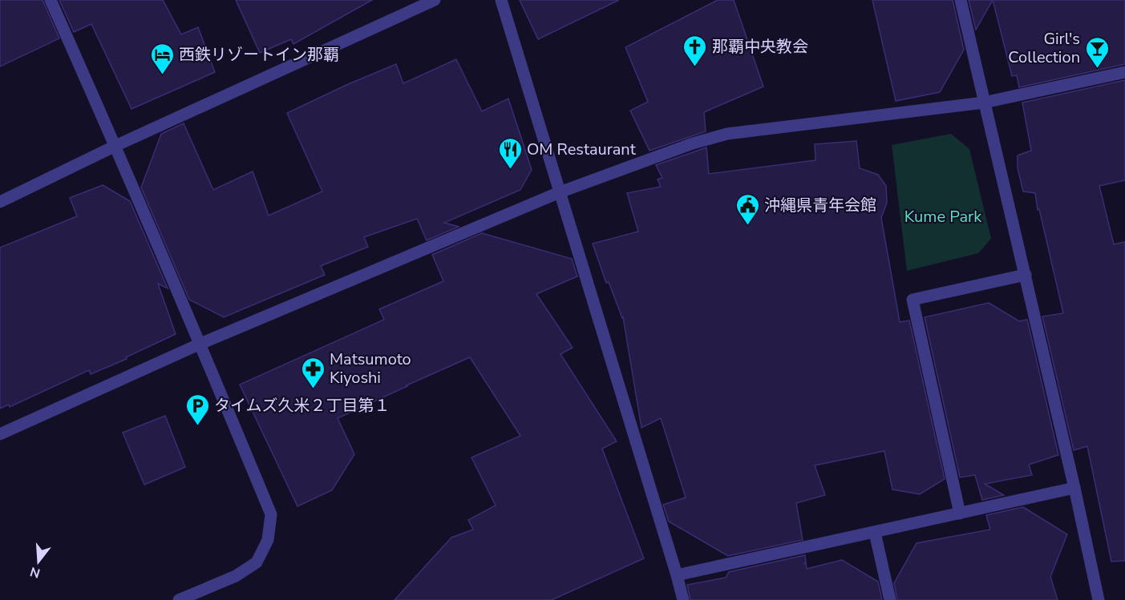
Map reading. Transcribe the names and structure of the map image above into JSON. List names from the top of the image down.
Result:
{
  "parks": ["Kume Park"],
  "places": {
    "church": ["那覇中央教会"],
    "bar": ["Girl's Collection"],
    "hotel": ["西鉄リゾートイン那覇"],
    "restaurant": ["OM Restaurant"],
    "public building": ["沖縄県青年会館"],
    "pharmacy": ["Matsumoto Kiyoshi"],
    "parking": ["タイムズ久米２丁目第１"]
  },
  "north": "bottom"
}
